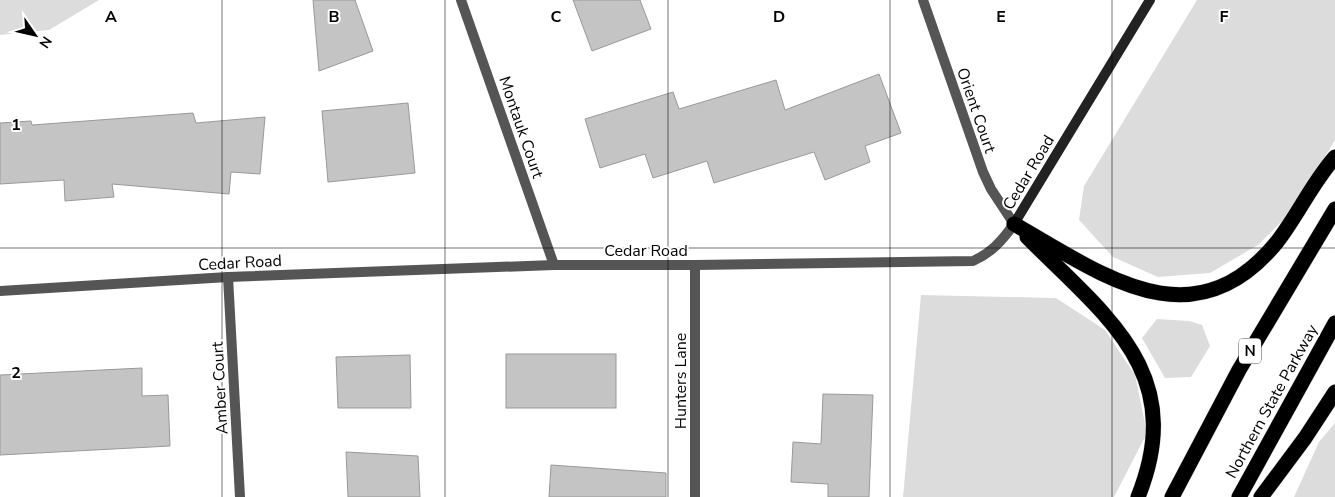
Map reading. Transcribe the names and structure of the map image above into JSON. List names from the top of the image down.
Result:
{
  "streets": {
    "highway": ["N", "Northern State Parkway"],
    "street": [
      "Orient Court",
      "Montauk Court",
      "Cedar Road",
      "Hunters Lane",
      "Amber Court"
    ]
  },
  "crossings": [
    ["Orient Court", "Cedar Road"],
    ["Montauk Court", "Cedar Road"],
    ["Cedar Road", "Hunters Lane"],
    ["Cedar Road", "Amber Court"]
  ],
  "north": "bottom right",
  "grid": {
    "columns": [
      "A",
      "B",
      "C",
      "D",
      "E",
      "F"
    ],
    "rows": ["1", "2"]
  }
}
